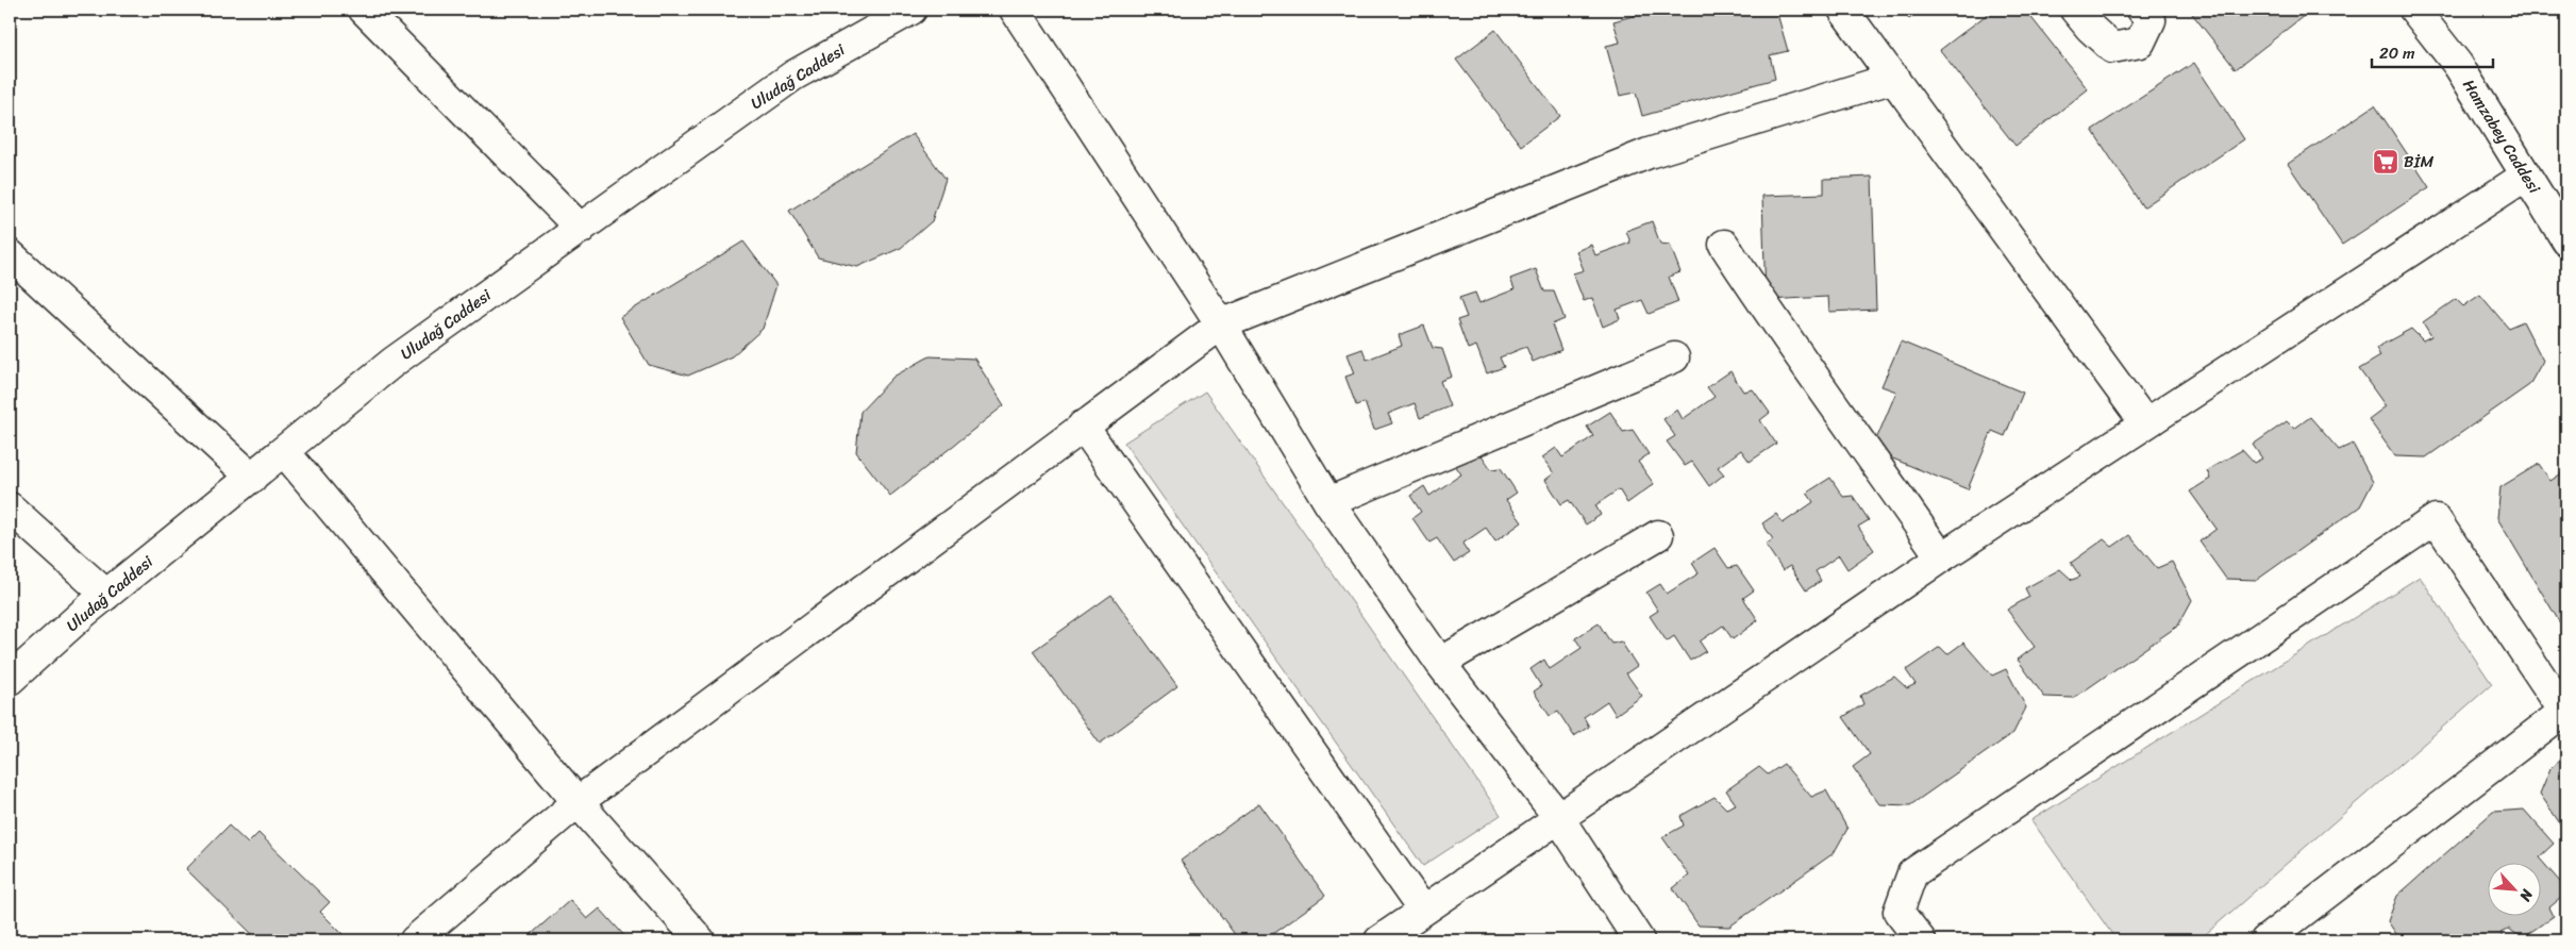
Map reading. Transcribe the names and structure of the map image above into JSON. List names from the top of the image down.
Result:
{
  "streets": {
    "street": ["Uludağ Caddesi", "Hamzabey Caddesi"]
  },
  "places": {
    "supermarket": ["BİM"]
  },
  "scale_bar": "20 m",
  "north": "bottom right"
}
